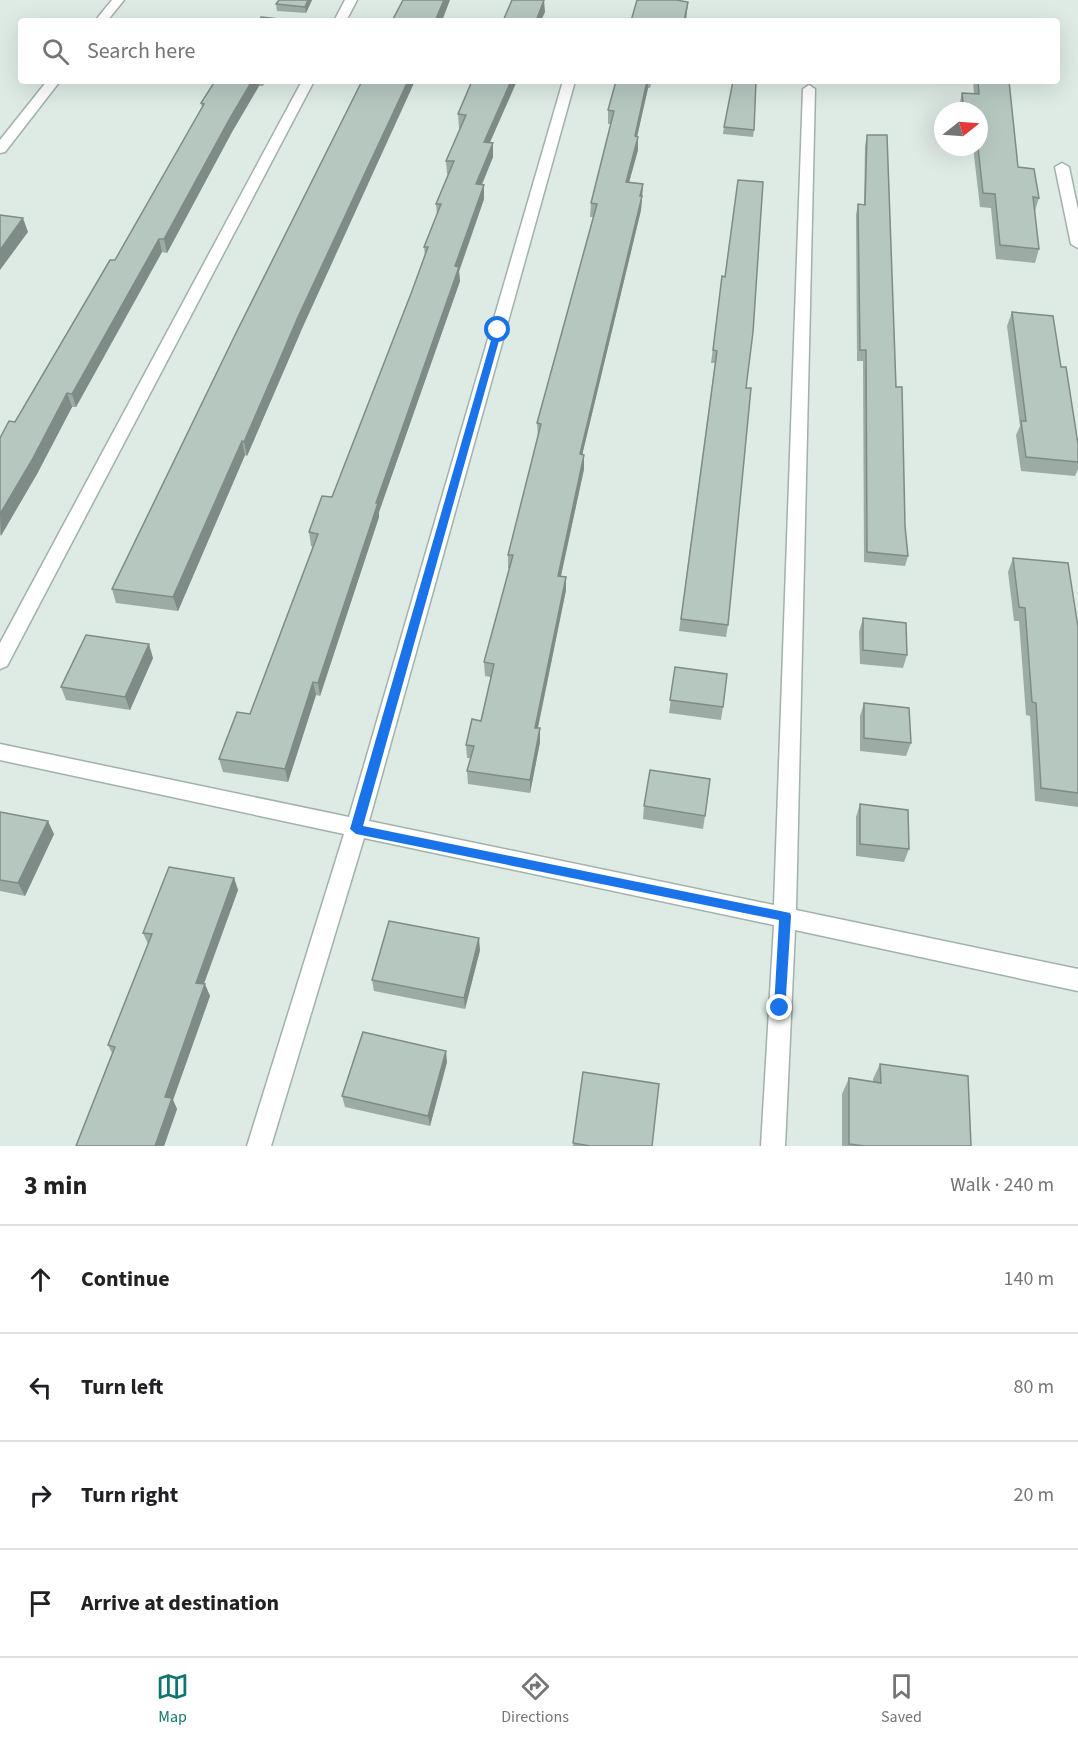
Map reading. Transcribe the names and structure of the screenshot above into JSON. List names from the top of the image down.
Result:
{
  "north": "right",
  "page": {
    "search": "Search here",
    "heading": ["3 min", "Walk · 240 m"],
    "list": [
      ["Continue", "140 m"],
      ["Turn left", "80 m"],
      ["Turn right", "20 m"],
      "Arrive at destination"
    ],
    "nav": ["Map", "Directions", "Saved"]
  }
}
